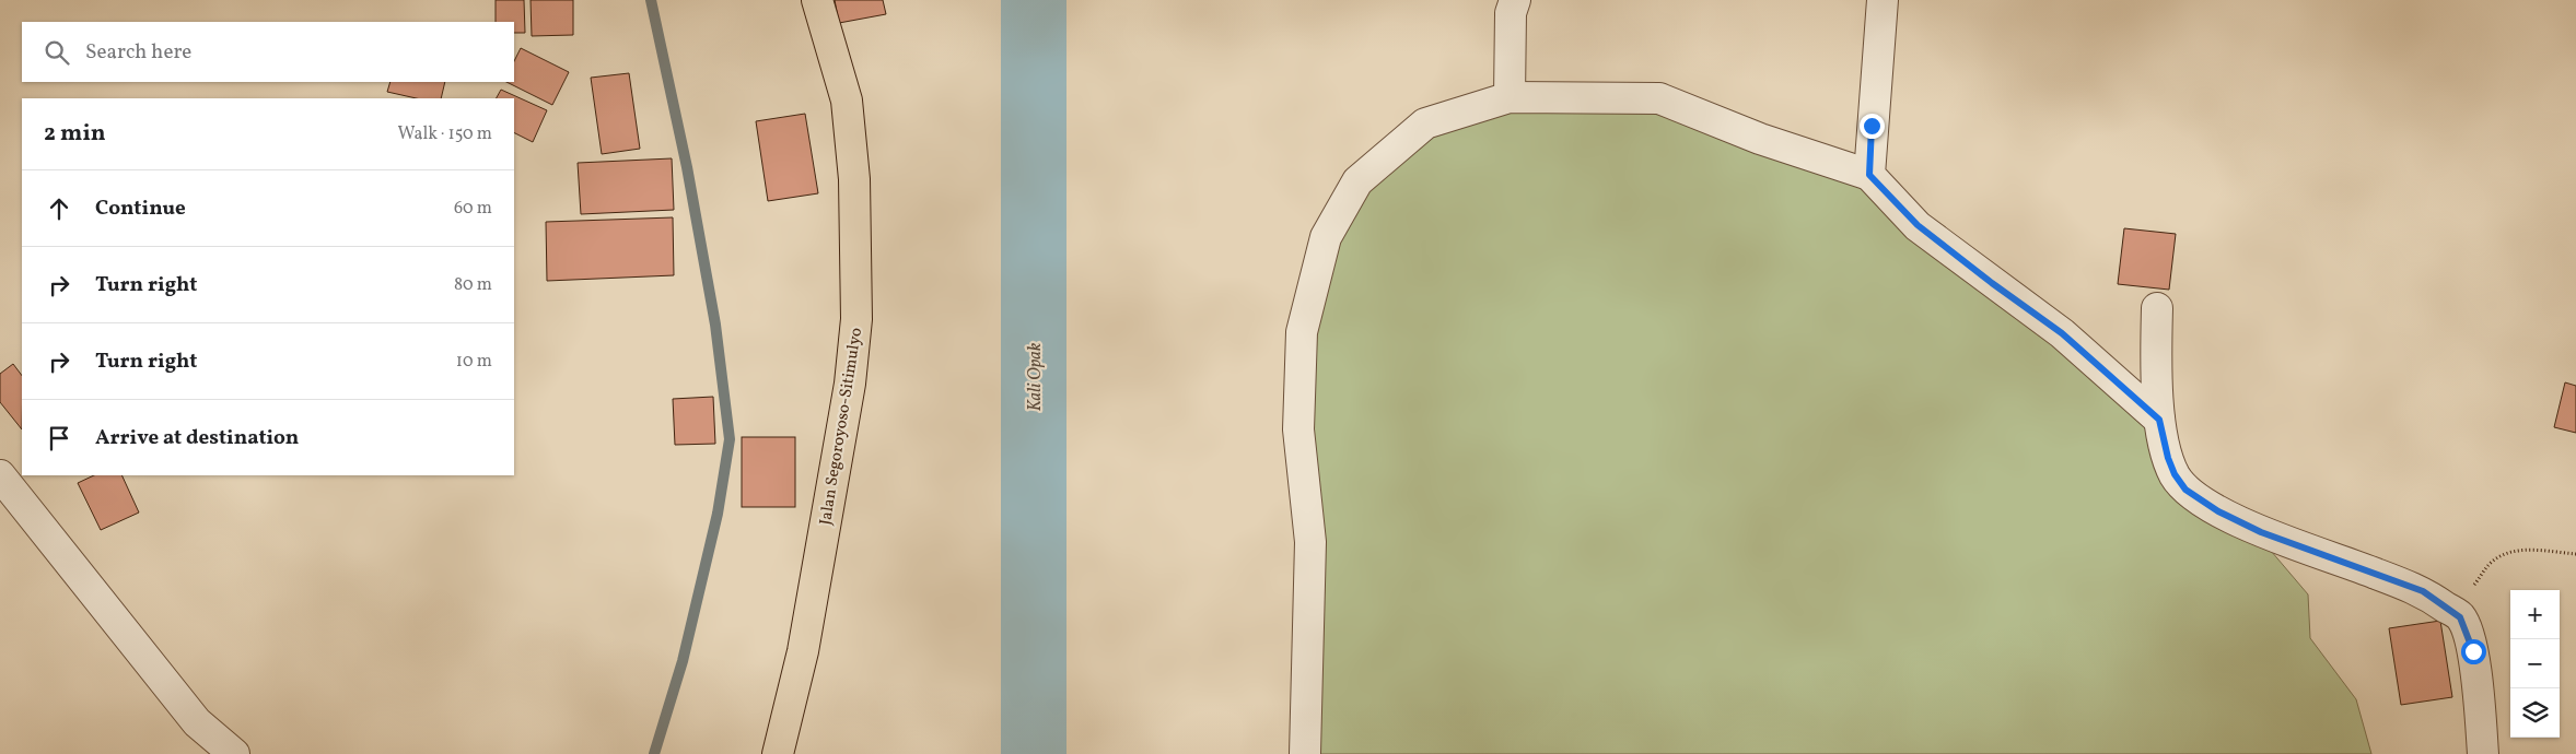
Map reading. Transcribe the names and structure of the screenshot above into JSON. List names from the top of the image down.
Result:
{
  "streets": {
    "main road": ["Jalan Segoroyoso-Sitimulyo"]
  },
  "water": ["Kali Opak"],
  "page": {
    "search": "Search here",
    "heading": ["2 min", "Walk · 150 m"],
    "list": [
      ["Continue", "60 m"],
      ["Turn right", "80 m"],
      ["Turn right", "10 m"],
      "Arrive at destination"
    ],
    "map_buttons": ["+", "−"]
  }
}
